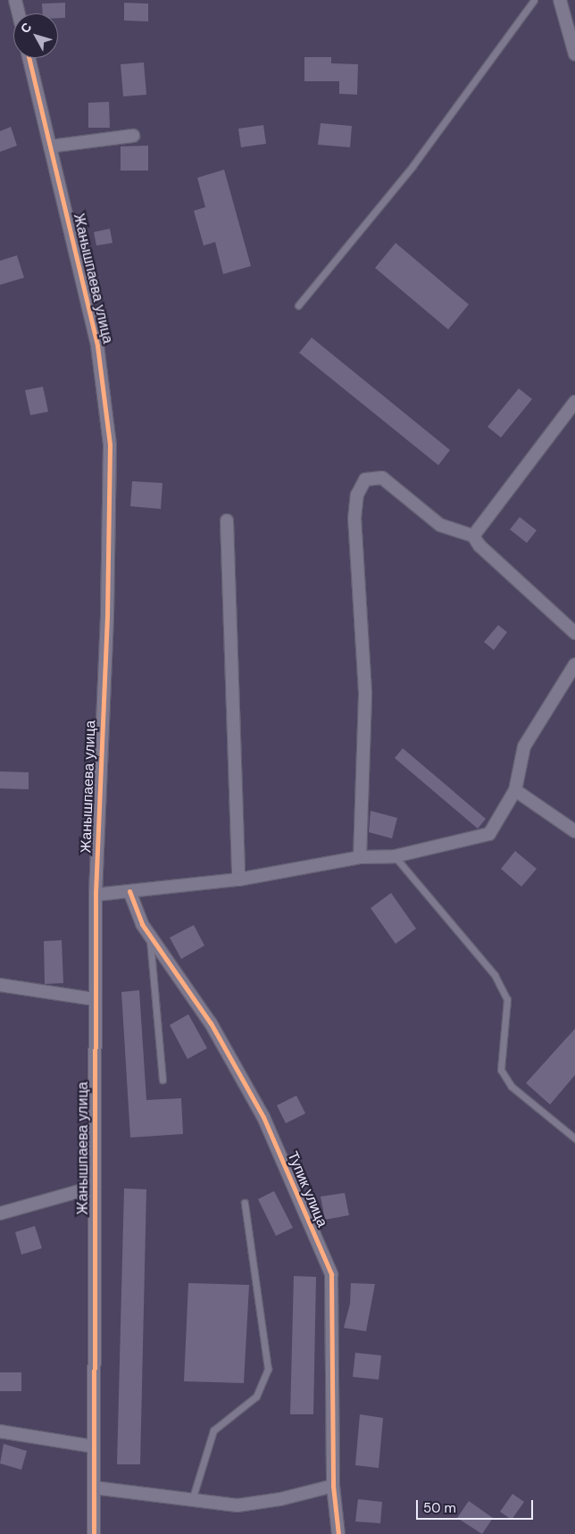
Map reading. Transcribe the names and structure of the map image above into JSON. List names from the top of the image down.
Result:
{
  "streets": {
    "street": ["Жанышпаева улица", "Тупик улица"]
  },
  "scale_bar": "50 m",
  "north": "top left"
}
